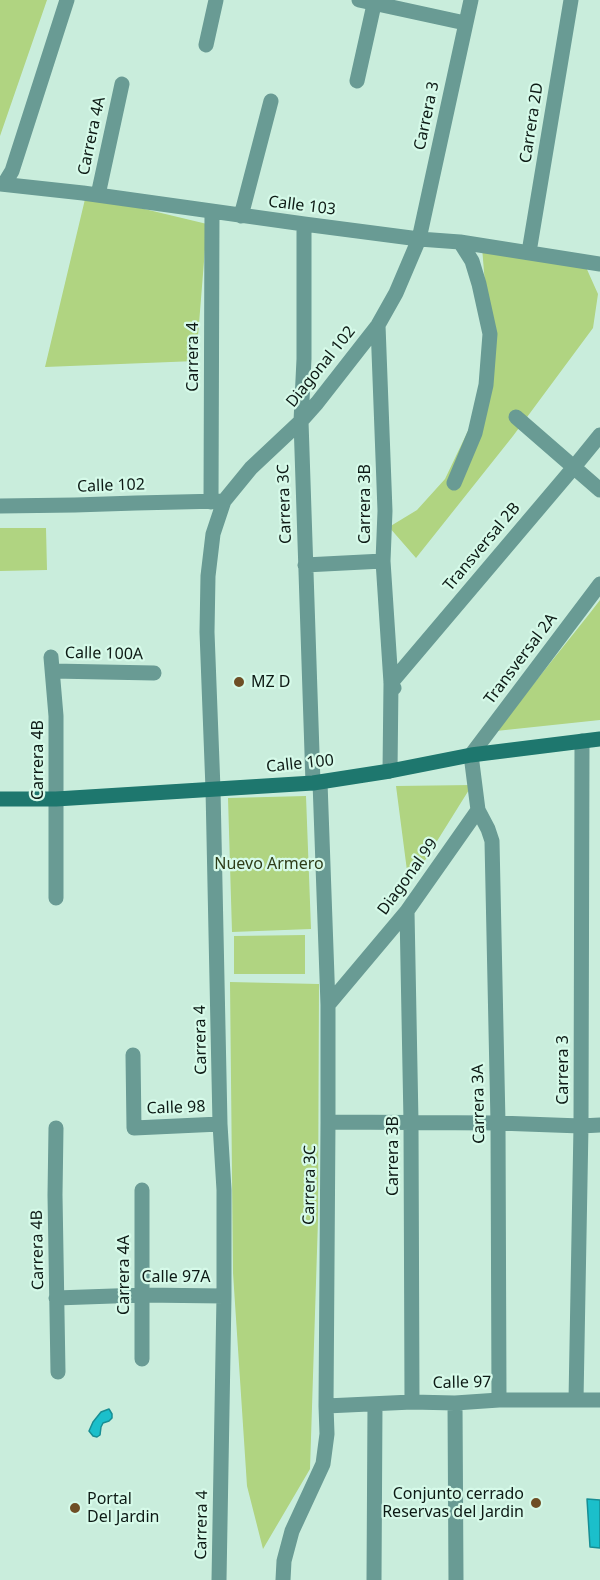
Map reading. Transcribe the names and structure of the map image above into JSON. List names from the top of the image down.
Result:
{
  "streets": {
    "street": [
      "Carrera 3",
      "Carrera 2D",
      "Carrera 4A",
      "Calle 103",
      "Carrera 4",
      "Diagonal 102",
      "Calle 102",
      "Carrera 3C",
      "Carrera 3B",
      "Transversal 2B",
      "Calle 100A",
      "Transversal 2A",
      "Carrera 4B",
      "Calle 100",
      "Diagonal 99",
      "Carrera 3A",
      "Calle 98",
      "Calle 97A",
      "Calle 97"
    ]
  },
  "crossings": [
    ["Carrera 3", "Calle 103"],
    ["Carrera 3", "Diagonal 102"],
    ["Carrera 3", "Calle 100"],
    ["Carrera 3", "Calle 97"],
    ["Carrera 2D", "Calle 103"],
    ["Carrera 4A", "Calle 103"],
    ["Carrera 4A", "Calle 97A"],
    ["Calle 103", "Carrera 4"],
    ["Calle 103", "Diagonal 102"],
    ["Calle 103", "Carrera 3C"],
    ["Carrera 4", "Diagonal 102"],
    ["Carrera 4", "Calle 102"],
    ["Carrera 4", "Calle 100"],
    ["Carrera 4", "Calle 98"],
    ["Carrera 4", "Calle 97A"],
    ["Diagonal 102", "Calle 102"],
    ["Diagonal 102", "Carrera 3C"],
    ["Diagonal 102", "Carrera 3B"],
    ["Carrera 3C", "Calle 100"],
    ["Carrera 3C", "Diagonal 99"],
    ["Carrera 3C", "Calle 97"],
    ["Carrera 3B", "Transversal 2B"],
    ["Carrera 3B", "Calle 100"],
    ["Carrera 3B", "Diagonal 99"],
    ["Carrera 3B", "Calle 97"],
    ["Calle 100A", "Carrera 4B"],
    ["Transversal 2A", "Calle 100"],
    ["Carrera 4B", "Calle 100"],
    ["Carrera 4B", "Calle 97A"],
    ["Diagonal 99", "Carrera 3A"],
    ["Carrera 3A", "Calle 97"]
  ],
  "parks": ["Nuevo Armero"],
  "places": ["MZ D", "Conjunto cerrado Reservas del Jardin", "Portal Del Jardin"]
}
